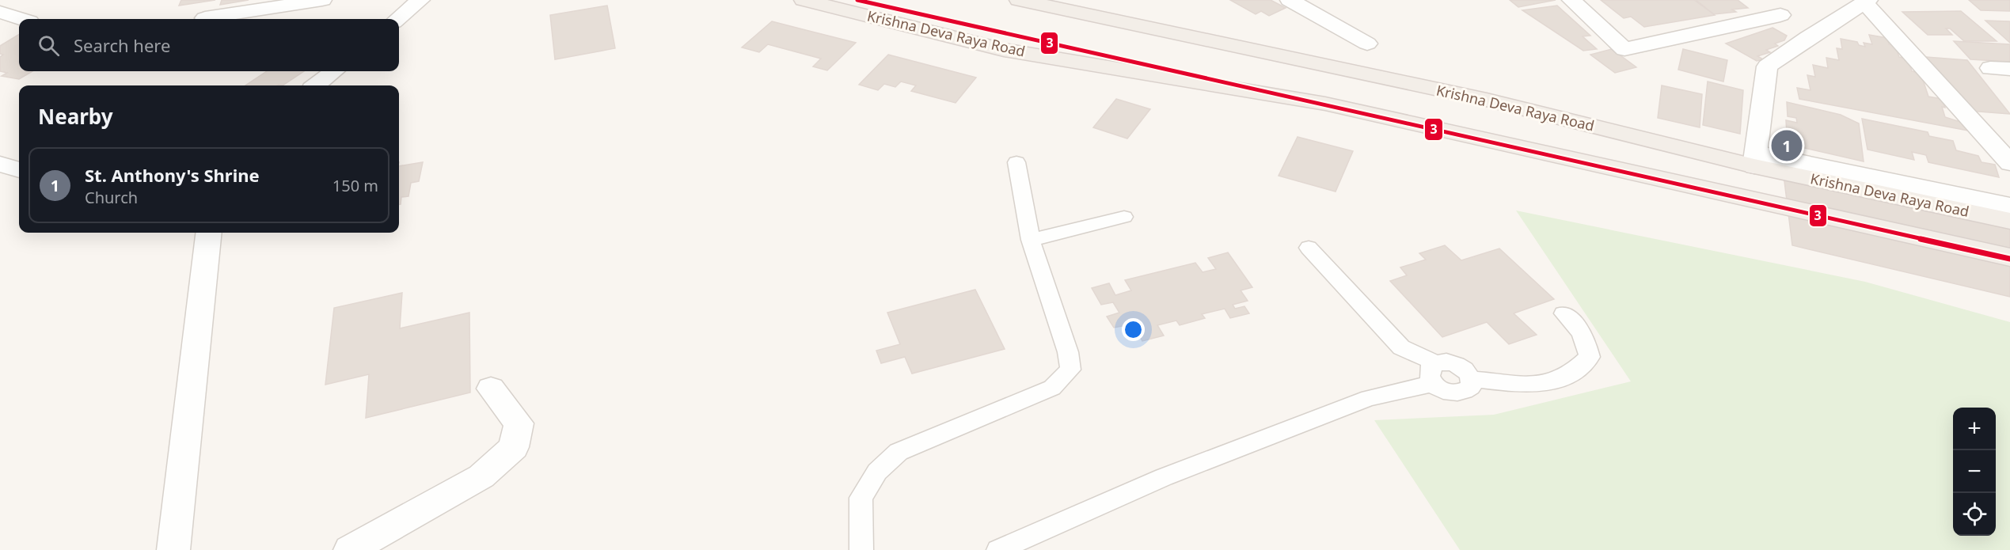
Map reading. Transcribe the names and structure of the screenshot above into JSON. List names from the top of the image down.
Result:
{
  "streets": {
    "main road": ["Krishna Deva Raya Road"]
  },
  "lines": ["transit line 3"],
  "page": {
    "search": "Search here",
    "heading": "Nearby",
    "pins": "1",
    "list": [
      {
        "mark": "1",
        "name": "St. Anthony's Shrine",
        "note": "Church",
        "value": "150 m"
      }
    ],
    "map_buttons": ["+", "−"]
  }
}
